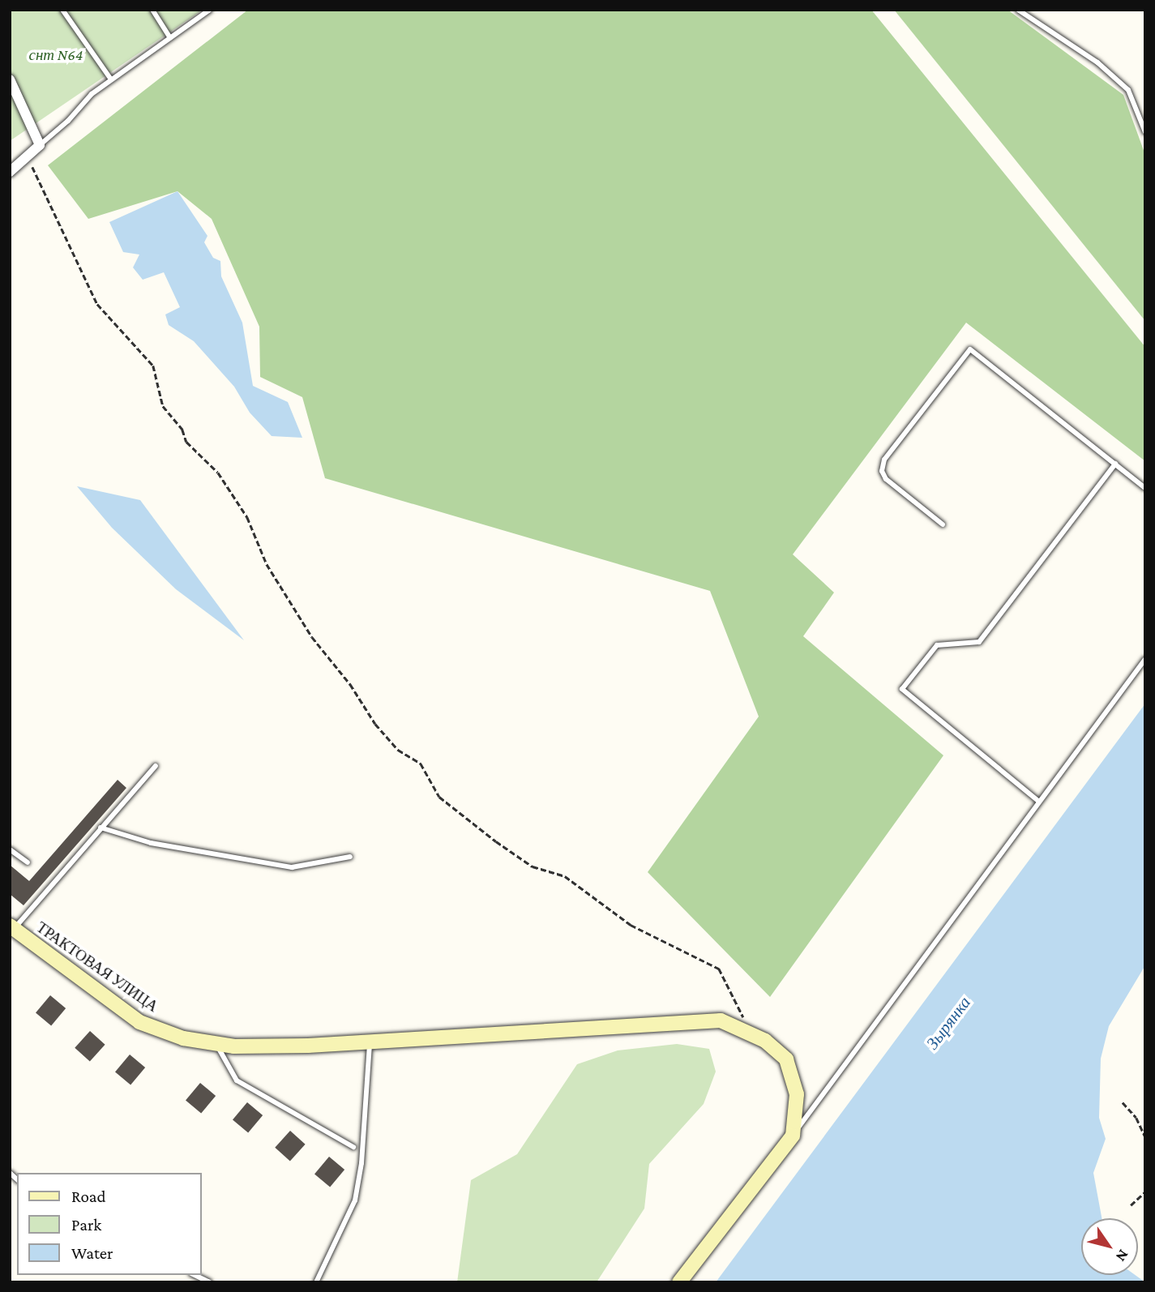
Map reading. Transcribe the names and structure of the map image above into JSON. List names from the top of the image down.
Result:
{
  "streets": {
    "street": ["ТРАКТОВАЯ УЛИЦА"]
  },
  "water": ["Зырянка"],
  "parks": ["снт N64"],
  "legend": ["Road", "Park", "Water"],
  "north": "bottom right"
}
